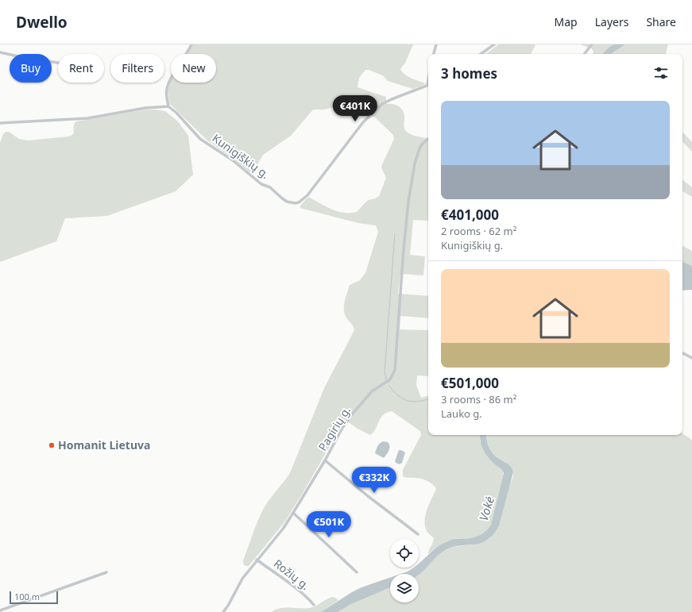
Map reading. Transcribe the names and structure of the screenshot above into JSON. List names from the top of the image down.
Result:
{
  "streets": {
    "street": ["Kunigiškių g.", "Pagirių g.", "Rožių g."]
  },
  "crossings": [
    ["Pagirių g.", "Rožių g."]
  ],
  "water": ["Vokė"],
  "places": ["Homanit Lietuva"],
  "scale_bar": "100 m",
  "page": {
    "header": "Dwello",
    "nav": ["Map", "Layers", "Share"],
    "chip": [
      "Buy",
      "Rent",
      "Filters",
      "New"
    ],
    "heading": "3 homes",
    "list": [
      {
        "name": "€401,000",
        "note": "2 rooms · 62 m² · Kunigiškių g."
      },
      {
        "name": "€501,000",
        "note": "3 rooms · 86 m² · Lauko g."
      }
    ],
    "price": ["€401K", "€332K", "€501K"],
    "scale": "100 m"
  }
}
